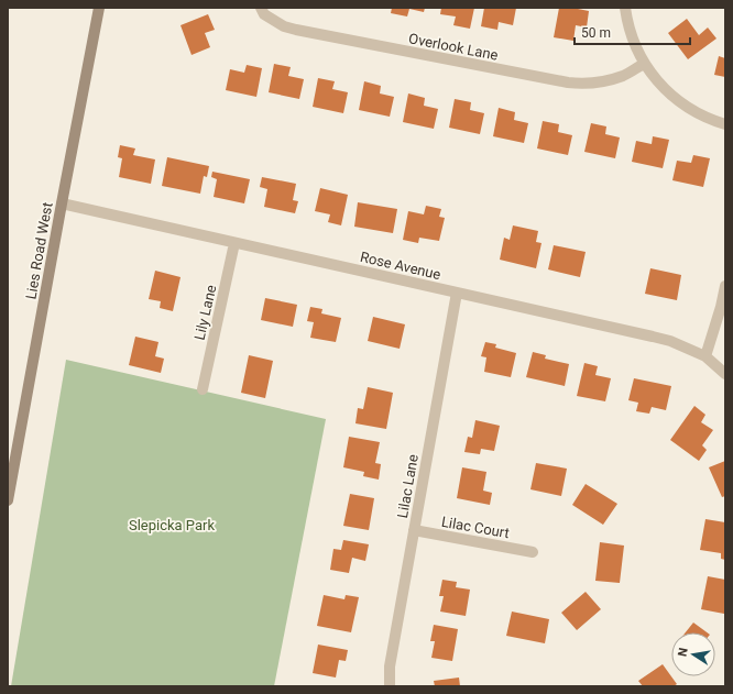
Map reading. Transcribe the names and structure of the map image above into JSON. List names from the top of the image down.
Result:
{
  "streets": {
    "street": [
      "Overlook Lane",
      "Lies Road West",
      "Rose Avenue",
      "Lily Lane",
      "Lilac Lane",
      "Lilac Court"
    ]
  },
  "crossings": [
    ["Lies Road West", "Rose Avenue"],
    ["Rose Avenue", "Lily Lane"],
    ["Rose Avenue", "Lilac Lane"],
    ["Lilac Lane", "Lilac Court"]
  ],
  "parks": ["Slepicka Park"],
  "scale_bar": "50 m",
  "north": "left"
}
